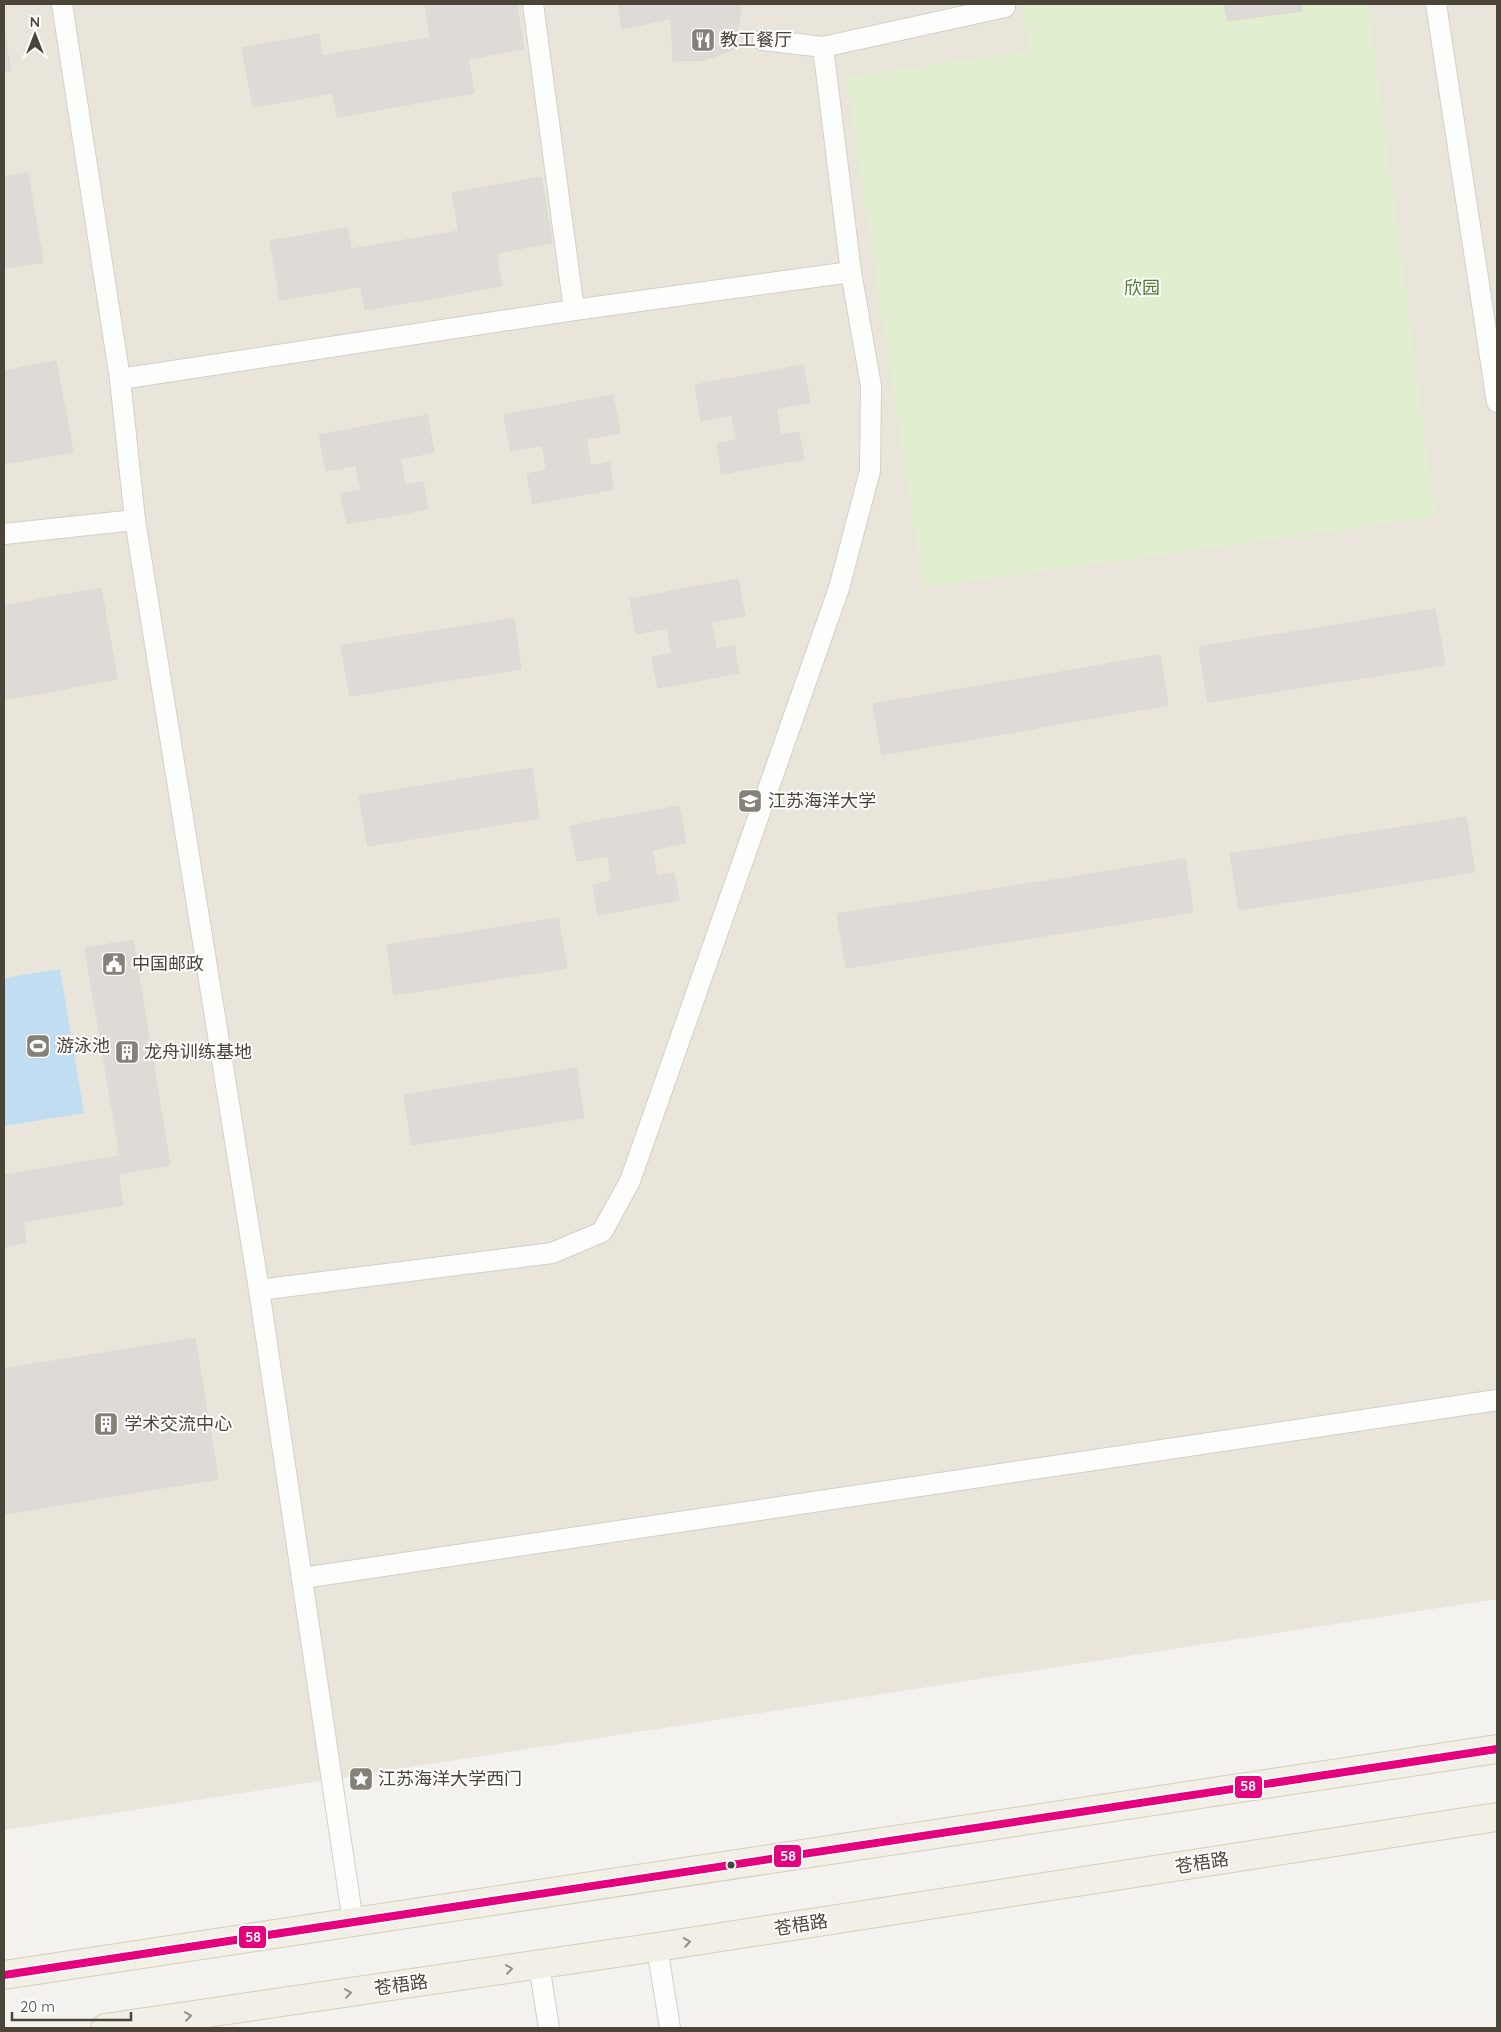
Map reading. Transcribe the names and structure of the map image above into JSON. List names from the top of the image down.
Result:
{
  "streets": {
    "main road": ["苍梧路"]
  },
  "parks": ["欣园"],
  "places": {
    "restaurant": ["教工餐厅"],
    "school or university": ["江苏海洋大学"],
    "public building": ["中国邮政"],
    "sports": ["游泳池"],
    "building": ["龙舟训练基地", "学术交流中心"],
    "place": ["江苏海洋大学西门"]
  },
  "lines": ["transit line 58"],
  "scale_bar": "20 m",
  "north": "top"
}
